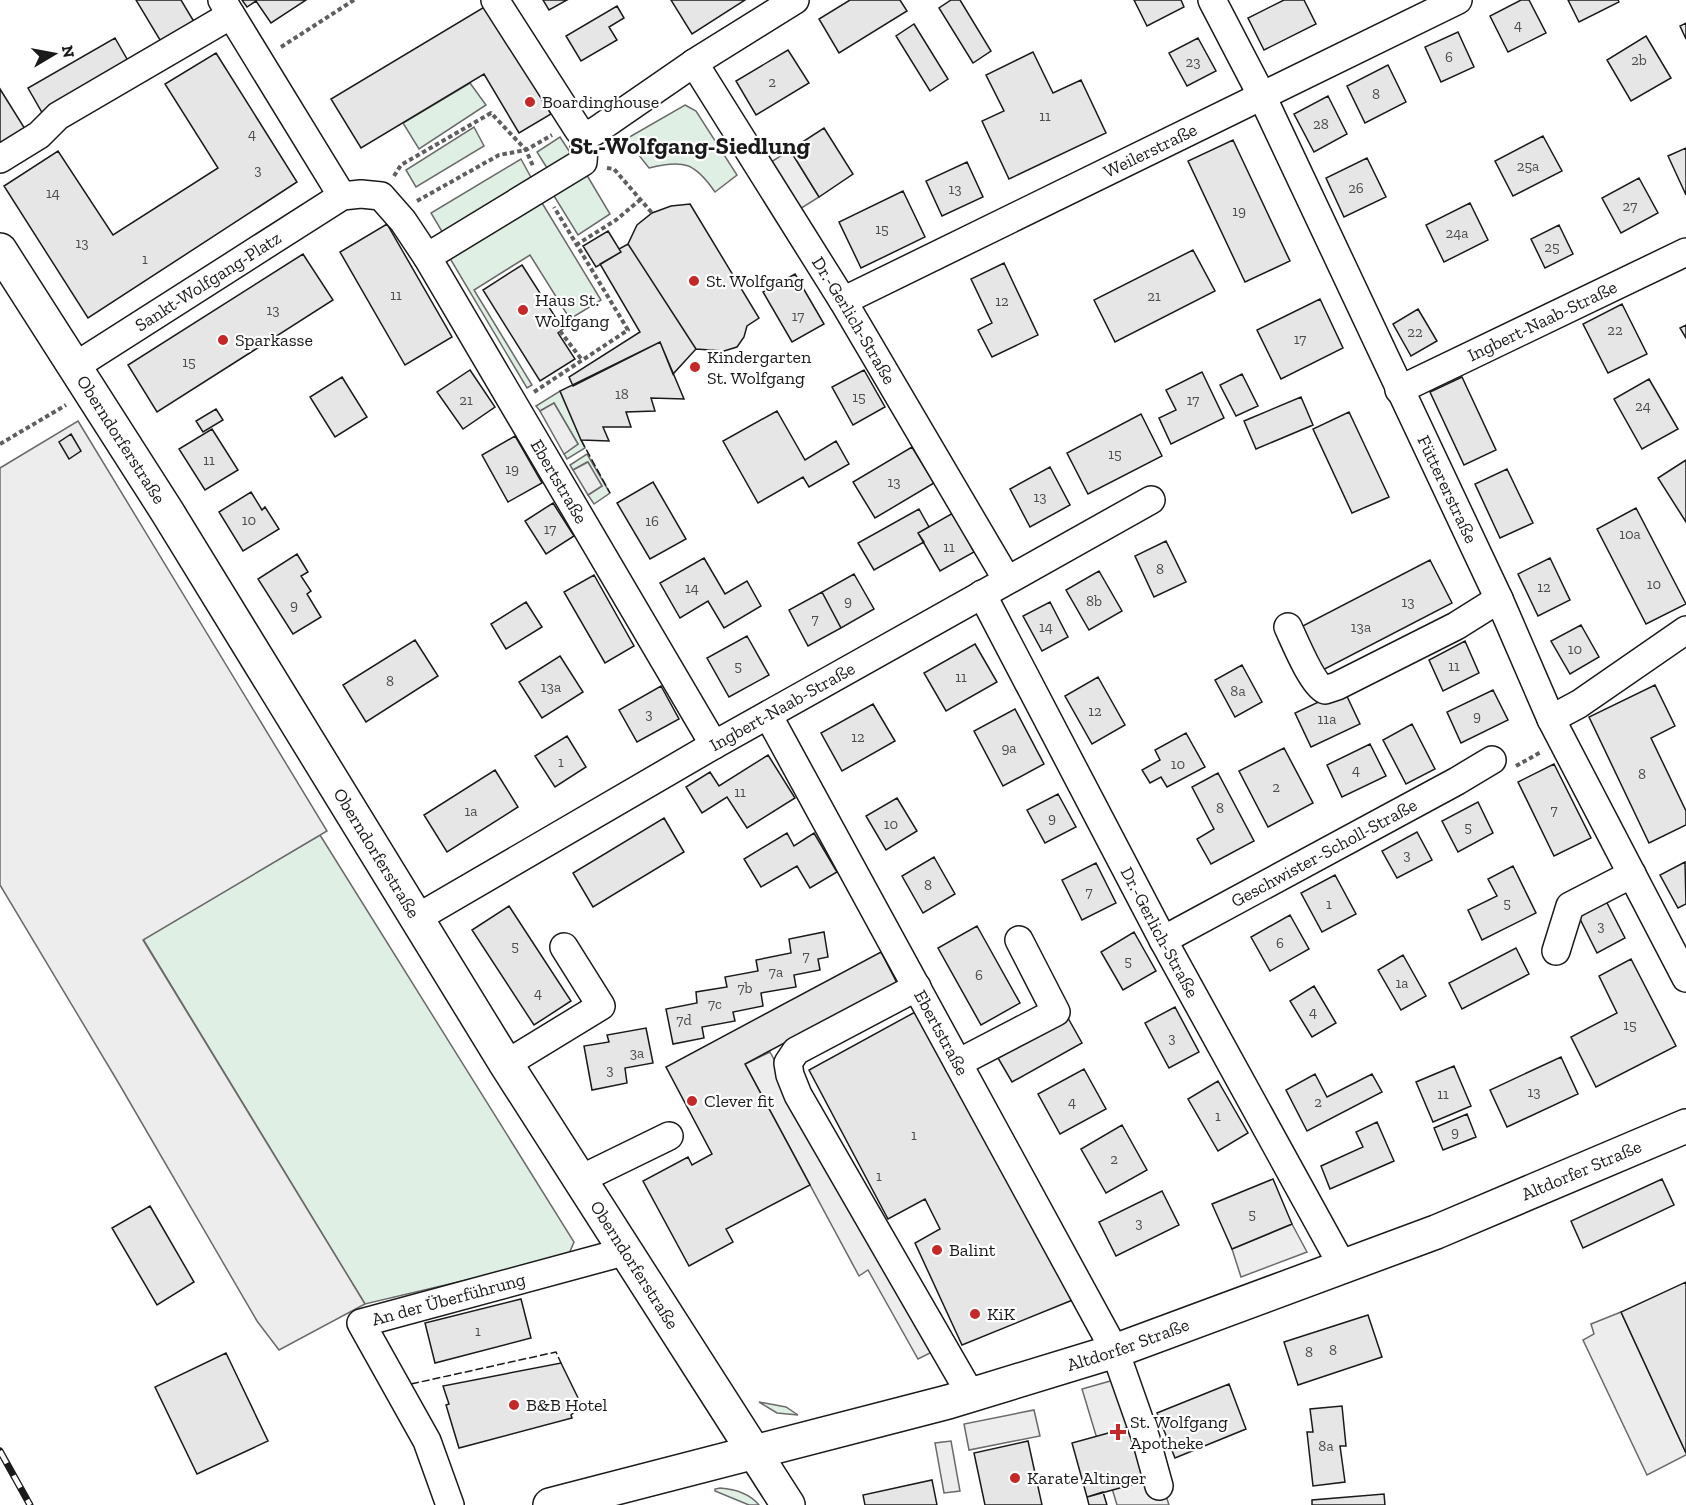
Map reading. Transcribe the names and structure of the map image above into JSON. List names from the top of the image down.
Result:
{
  "streets": {
    "main road": ["Oberndorferstraße", "Altdorfer Straße"],
    "street": [
      "Weilerstraße",
      "Sankt-Wolfgang-Platz",
      "Dr.-Gerlich-Straße",
      "Ingbert-Naab-Straße",
      "Ebertstraße",
      "Füttererstraße",
      "Geschwister-Scholl-Straße",
      "An der Überführung"
    ]
  },
  "crossings": [
    ["Weilerstraße", "Dr.-Gerlich-Straße"],
    ["Weilerstraße", "Füttererstraße"],
    ["Sankt-Wolfgang-Platz", "Oberndorferstraße"],
    ["Dr.-Gerlich-Straße", "Ingbert-Naab-Straße"],
    ["Dr.-Gerlich-Straße", "Geschwister-Scholl-Straße"],
    ["Dr.-Gerlich-Straße", "Altdorfer Straße"],
    ["Ingbert-Naab-Straße", "Oberndorferstraße"],
    ["Ingbert-Naab-Straße", "Ebertstraße"],
    ["Ingbert-Naab-Straße", "Füttererstraße"],
    ["Oberndorferstraße", "Altdorfer Straße"],
    ["Oberndorferstraße", "An der Überführung"],
    ["Ebertstraße", "Altdorfer Straße"]
  ],
  "districts": ["St.-Wolfgang-Siedlung"],
  "places": {
    "other": [
      "Boardinghouse",
      "St. Wolfgang",
      "Haus St. Wolfgang",
      "Sparkasse",
      "Kindergarten St. Wolfgang",
      "Clever fit",
      "Balint",
      "KiK",
      "B&B Hotel",
      "Karate Altinger"
    ],
    "health": ["St. Wolfgang Apotheke"]
  },
  "house_numbers": [
    "4",
    "6",
    "2b",
    "23",
    "2",
    "8",
    "11",
    "28",
    "4",
    "25a",
    "3",
    "26",
    "13",
    "14",
    "27",
    "19",
    "15",
    "24a",
    "13",
    "25",
    "1",
    "11",
    "21",
    "12",
    "13",
    "17",
    "22",
    "22",
    "17",
    "15",
    "18",
    "15",
    "21",
    "17",
    "24",
    "15",
    "11",
    "19",
    "13",
    "13",
    "10",
    "16",
    "17",
    "10a",
    "11",
    "8",
    "10",
    "12",
    "14",
    "9",
    "8b",
    "13",
    "9",
    "7",
    "14",
    "13a",
    "10",
    "5",
    "11",
    "11",
    "8",
    "13a",
    "8a",
    "12",
    "3",
    "9",
    "11a",
    "12",
    "9a",
    "1",
    "10",
    "4",
    "8",
    "2",
    "11",
    "8",
    "7",
    "1a",
    "9",
    "10",
    "5",
    "3",
    "8",
    "7",
    "5",
    "1",
    "3",
    "6",
    "5",
    "7",
    "5",
    "7a",
    "6",
    "1a",
    "7b",
    "4",
    "7c",
    "4",
    "7d",
    "15",
    "3",
    "3a",
    "3",
    "13",
    "11",
    "4",
    "2",
    "1",
    "9",
    "1",
    "2",
    "1",
    "5",
    "3",
    "1",
    "8",
    "8",
    "8a"
  ],
  "north": "right"
}
